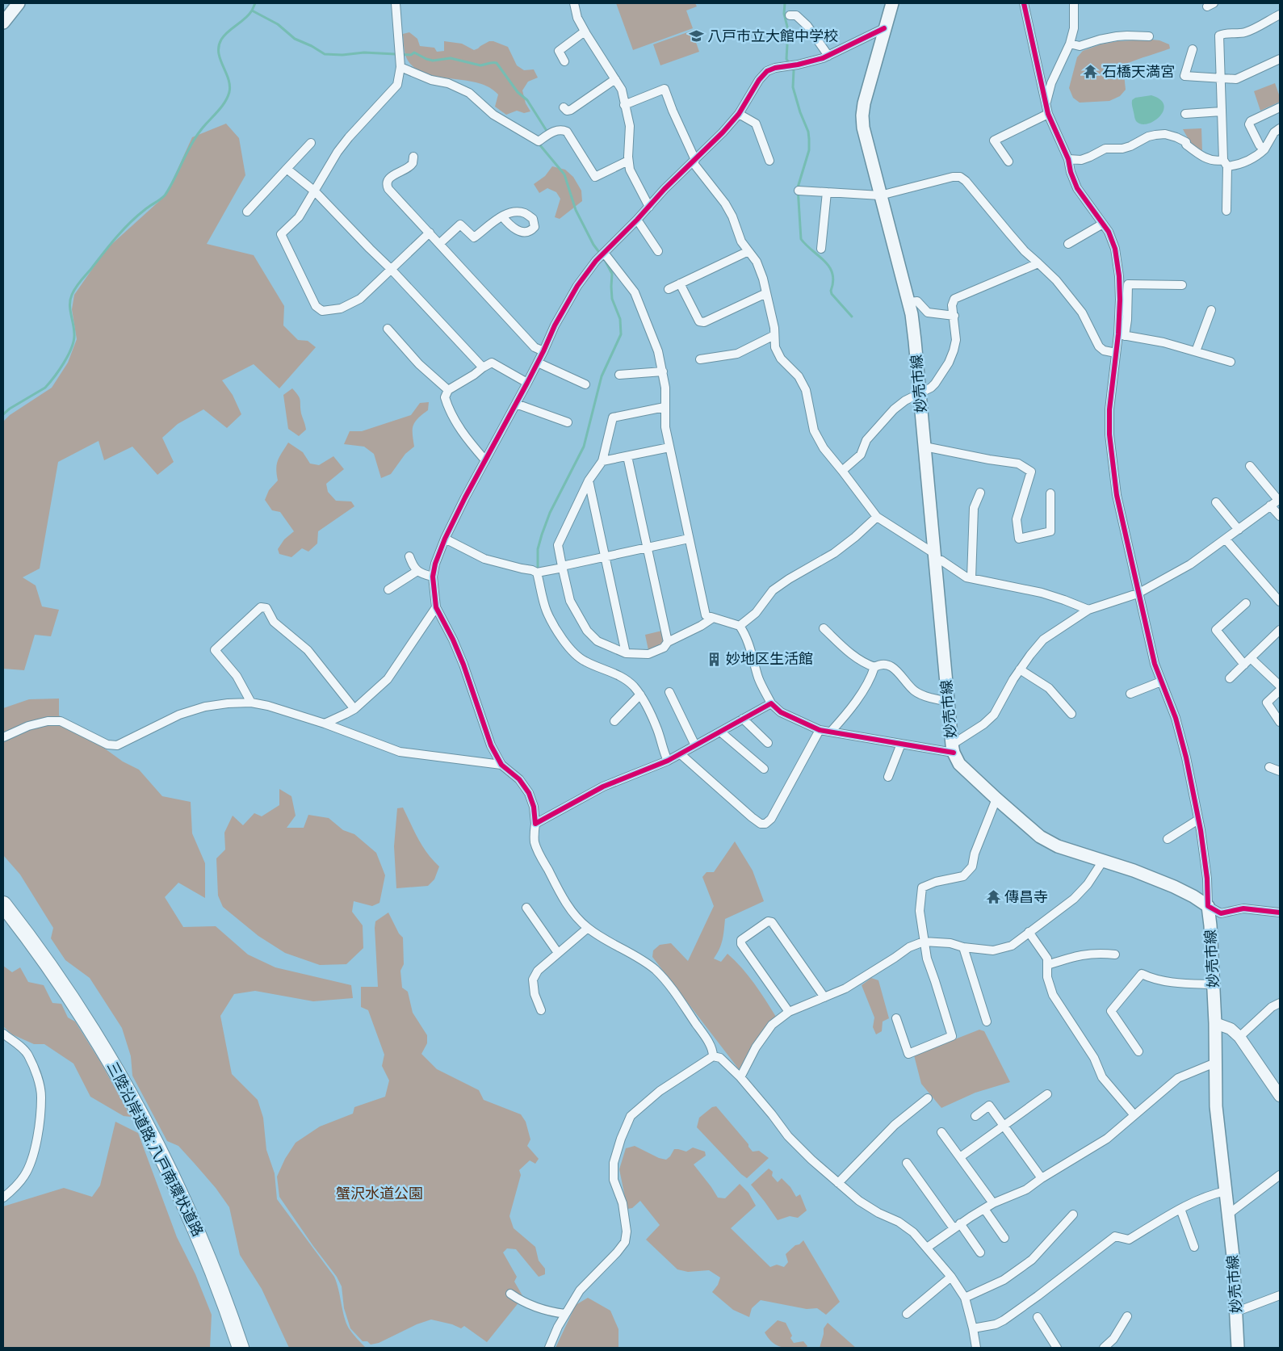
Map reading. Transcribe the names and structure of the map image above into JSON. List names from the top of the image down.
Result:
{
  "streets": {
    "highway": ["三陸沿岸道路;八戸南環状道路"],
    "main road": ["妙売市線"]
  },
  "parks": ["蟹沢水道公園"],
  "places": {
    "school or university": ["八戸市立大館中学校"],
    "temple": ["石橋天満宮", "傳昌寺"],
    "building": ["妙地区生活館"]
  }
}
